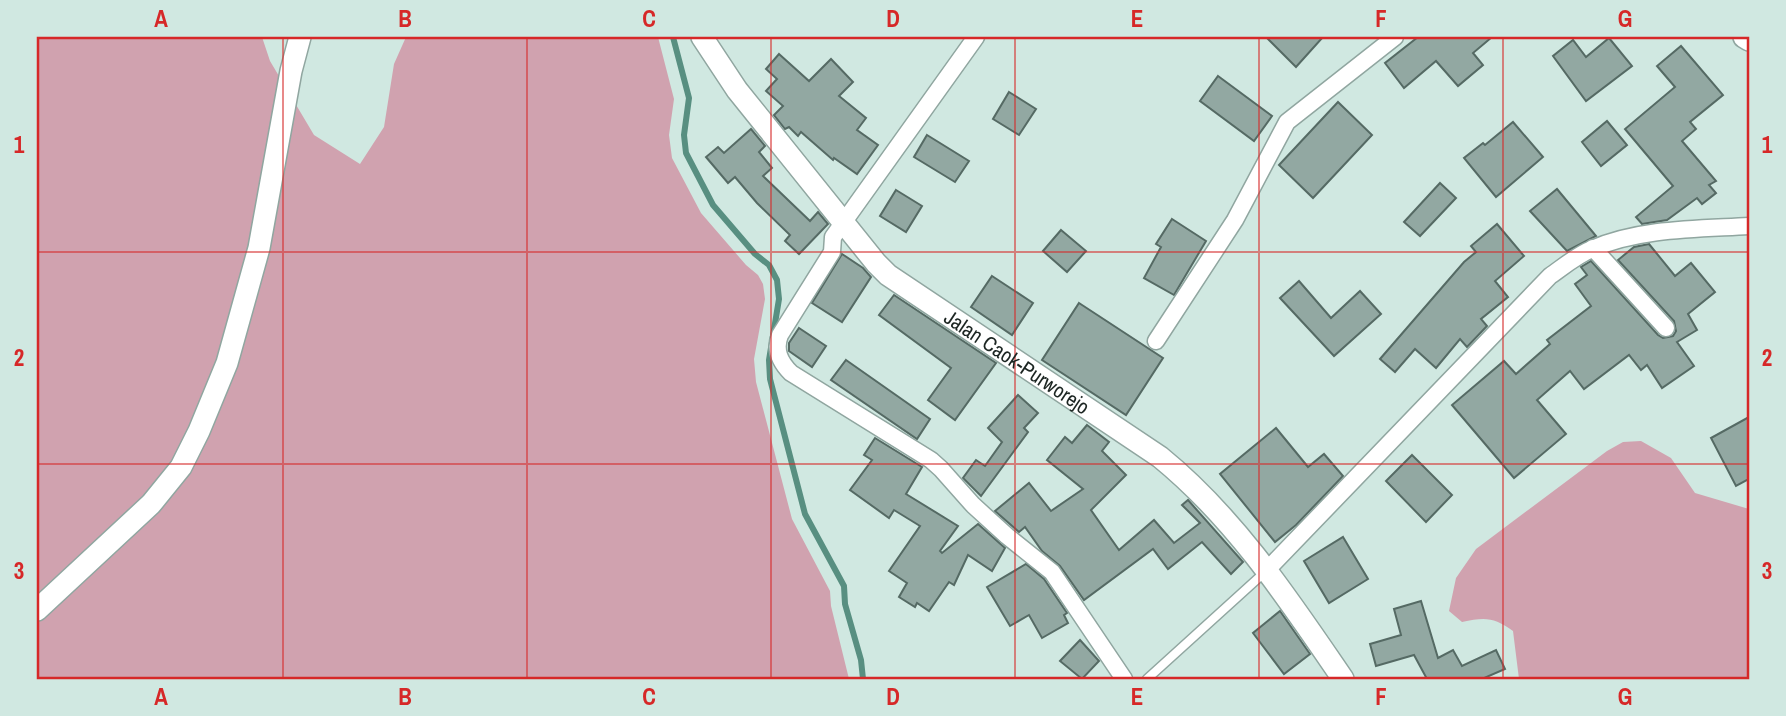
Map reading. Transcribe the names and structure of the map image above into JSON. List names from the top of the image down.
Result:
{
  "streets": {
    "street": ["Jalan Caok-Purworejo"]
  },
  "grid": {
    "columns": [
      "A",
      "B",
      "C",
      "D",
      "E",
      "F",
      "G"
    ],
    "rows": ["1", "2", "3"]
  }
}
